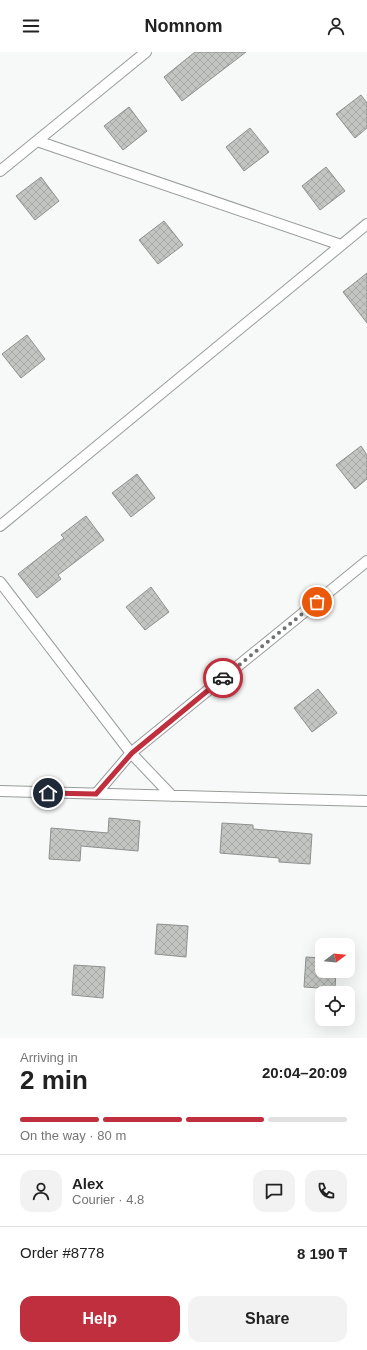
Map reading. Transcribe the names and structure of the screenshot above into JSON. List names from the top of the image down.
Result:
{
  "north": "right",
  "page": {
    "header": "Nomnom",
    "heading": ["2 min", "Arriving in", "20:04–20:09"],
    "panel": [
      "Alex",
      "Courier · 4.8",
      "Order #8778",
      "8 190 ₸"
    ],
    "bar": "On the way · 80 m",
    "buttons": ["Help", "Share"]
  }
}
